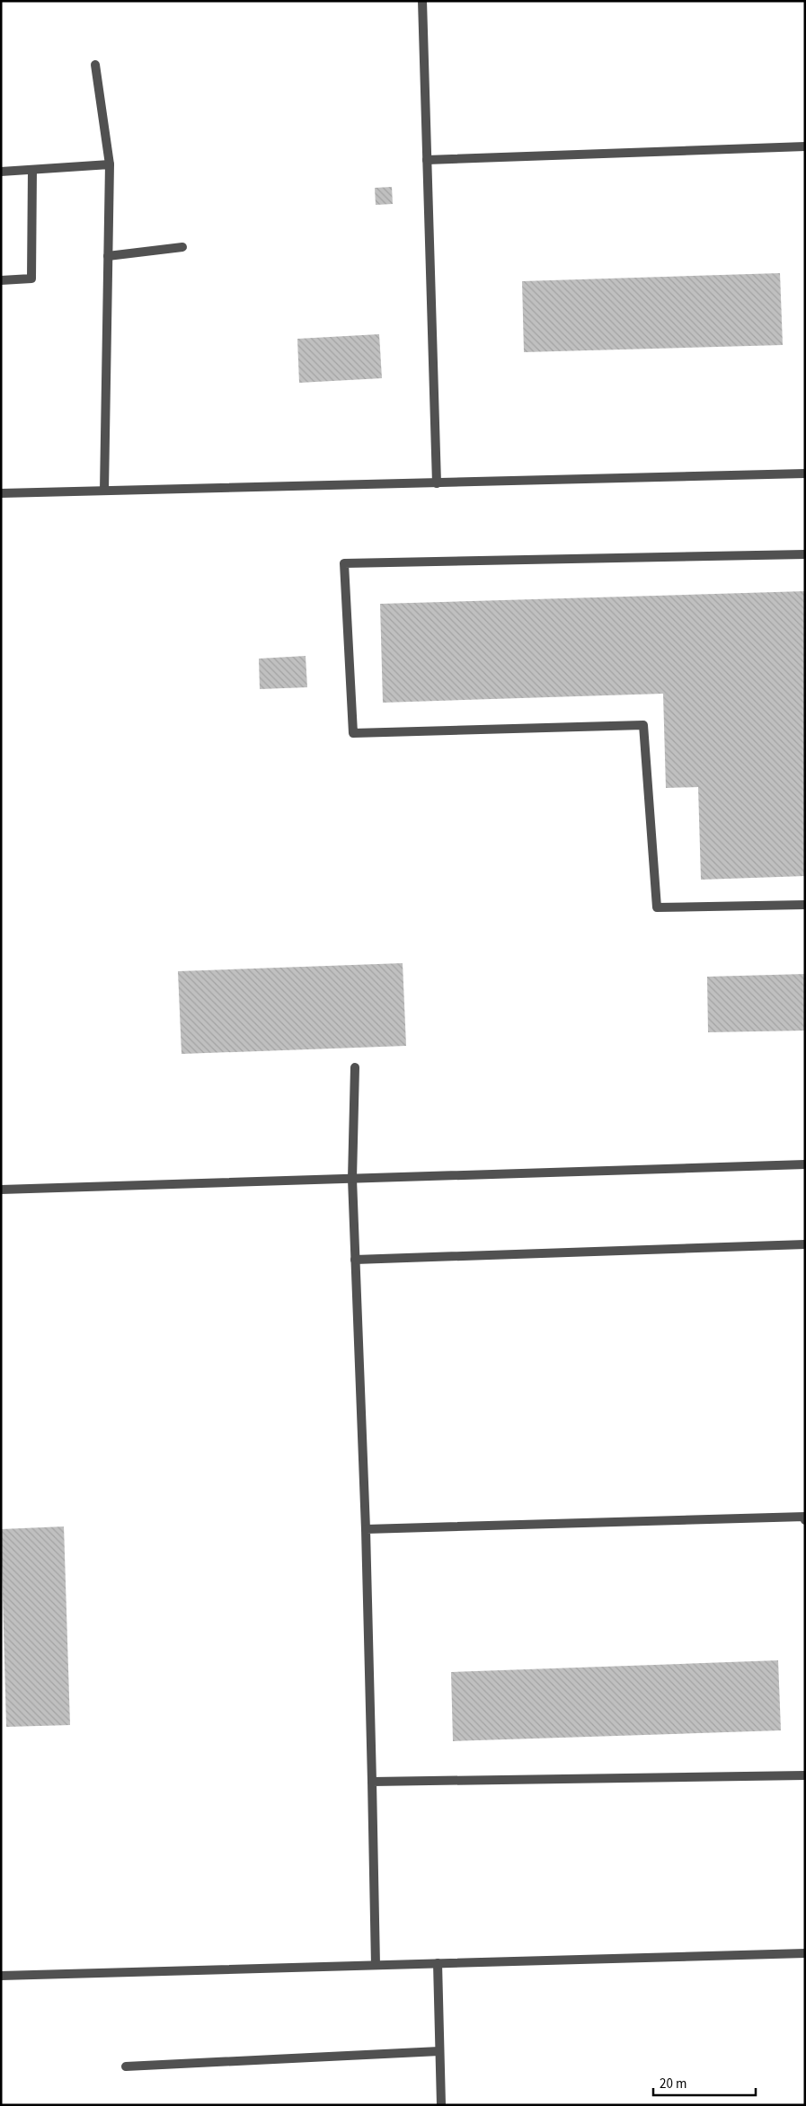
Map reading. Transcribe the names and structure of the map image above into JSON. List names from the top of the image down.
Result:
{
  "scale_bar": "20 m"
}
